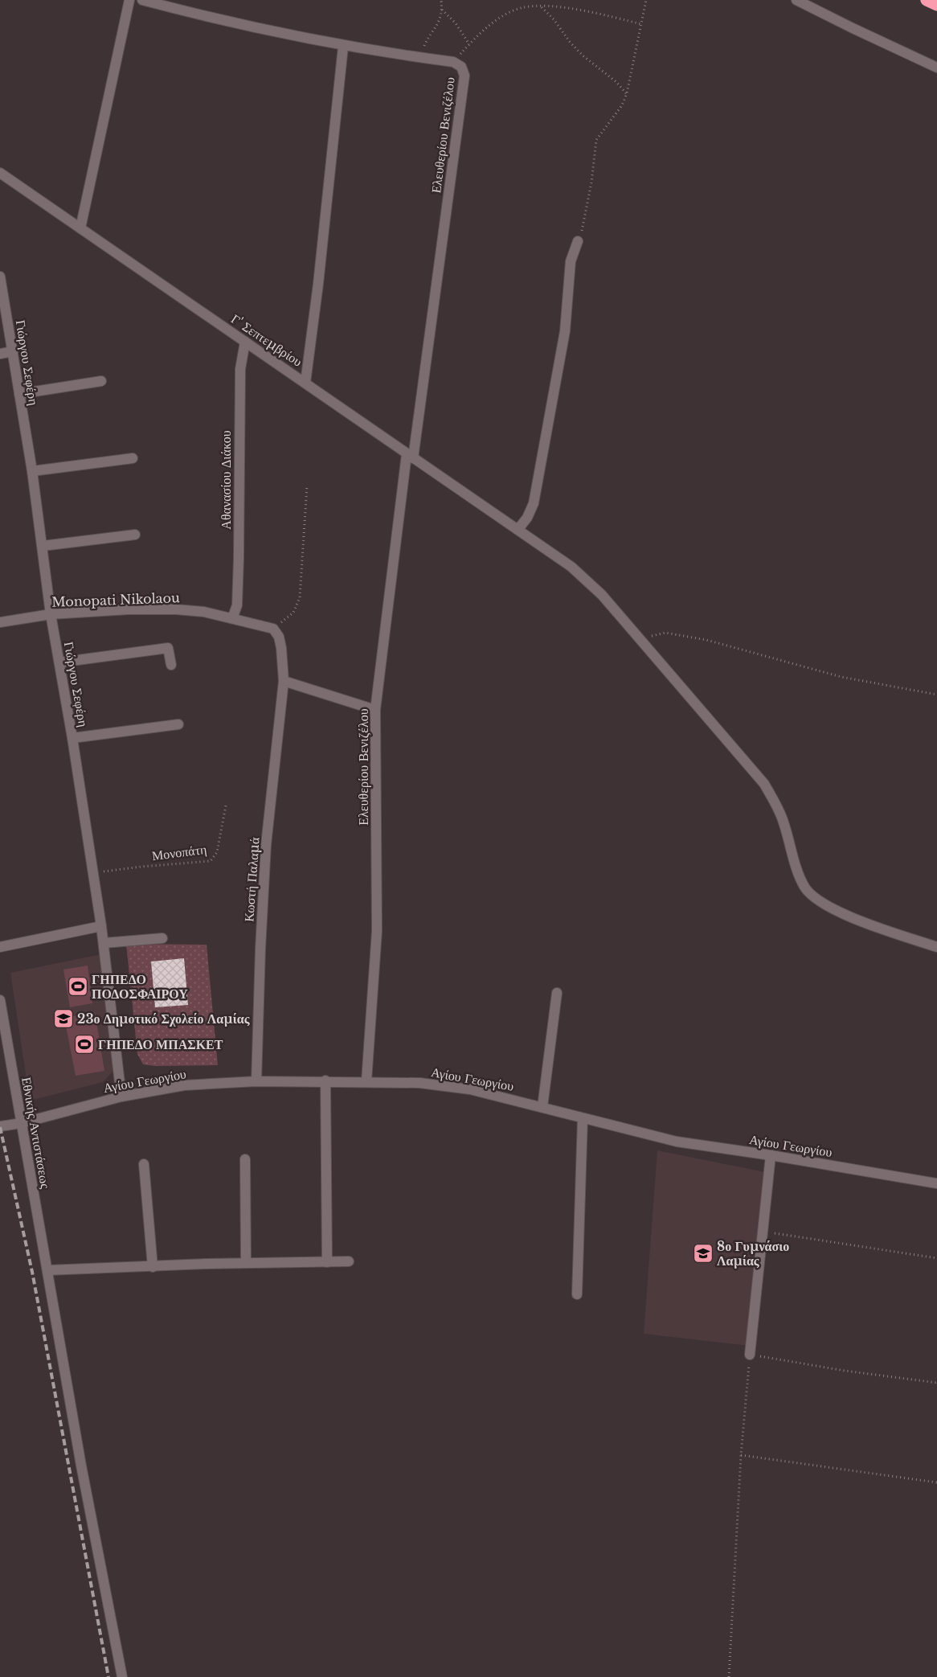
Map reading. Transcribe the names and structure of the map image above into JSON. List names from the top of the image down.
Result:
{
  "streets": {
    "street": [
      "Ελευθερίου Βενιζέλου",
      "Γ' Σεπτεμβρίου",
      "Γιώργου Σεφέρη",
      "Αθανασίου Διάκου",
      "Monopati Nikolaou",
      "Κωστή Παλαμά",
      "Αγίου Γεωργίου",
      "Εθνικής Αντιστάσεως"
    ],
    "path": ["Μονοπάτη"]
  },
  "crossings": [
    ["Ελευθερίου Βενιζέλου", "Γ' Σεπτεμβρίου"],
    ["Ελευθερίου Βενιζέλου", "Αγίου Γεωργίου"],
    ["Γ' Σεπτεμβρίου", "Αθανασίου Διάκου"],
    ["Γιώργου Σεφέρη", "Monopati Nikolaou"],
    ["Γιώργου Σεφέρη", "Μονοπάτη"],
    ["Γιώργου Σεφέρη", "Αγίου Γεωργίου"],
    ["Αθανασίου Διάκου", "Monopati Nikolaou"],
    ["Κωστή Παλαμά", "Αγίου Γεωργίου"],
    ["Αγίου Γεωργίου", "Εθνικής Αντιστάσεως"]
  ],
  "places": {
    "sports": ["ΓΗΠΕΔΟ ΠΟΔΟΣΦΑΙΡΟΥ", "ΓΗΠΕΔΟ ΜΠΑΣΚΕΤ"],
    "school or university": ["23ο Δημοτικό Σχολείο Λαμίας", "8ο Γυμνάσιο Λαμίας"]
  }
}
